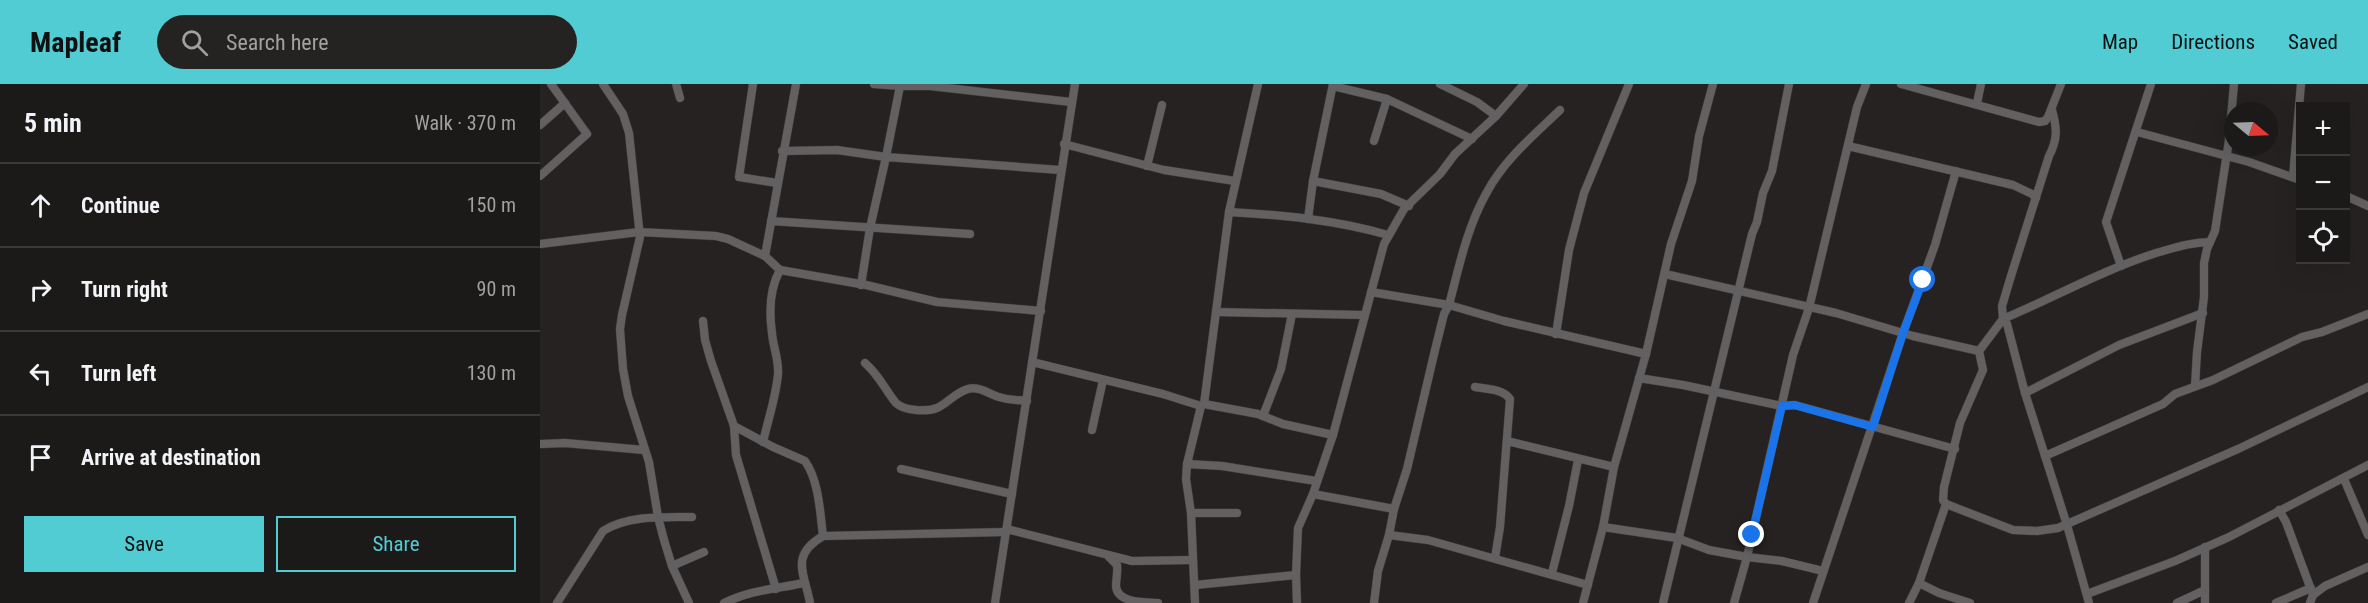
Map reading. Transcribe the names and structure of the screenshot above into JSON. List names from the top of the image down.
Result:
{
  "north": "right",
  "page": {
    "header": "Mapleaf",
    "search": "Search here",
    "nav": ["Map", "Directions", "Saved"],
    "heading": ["5 min", "Walk · 370 m"],
    "map_buttons": ["+", "−"],
    "list": [
      ["Continue", "150 m"],
      ["Turn right", "90 m"],
      ["Turn left", "130 m"],
      "Arrive at destination"
    ],
    "buttons": ["Save", "Share"]
  }
}
